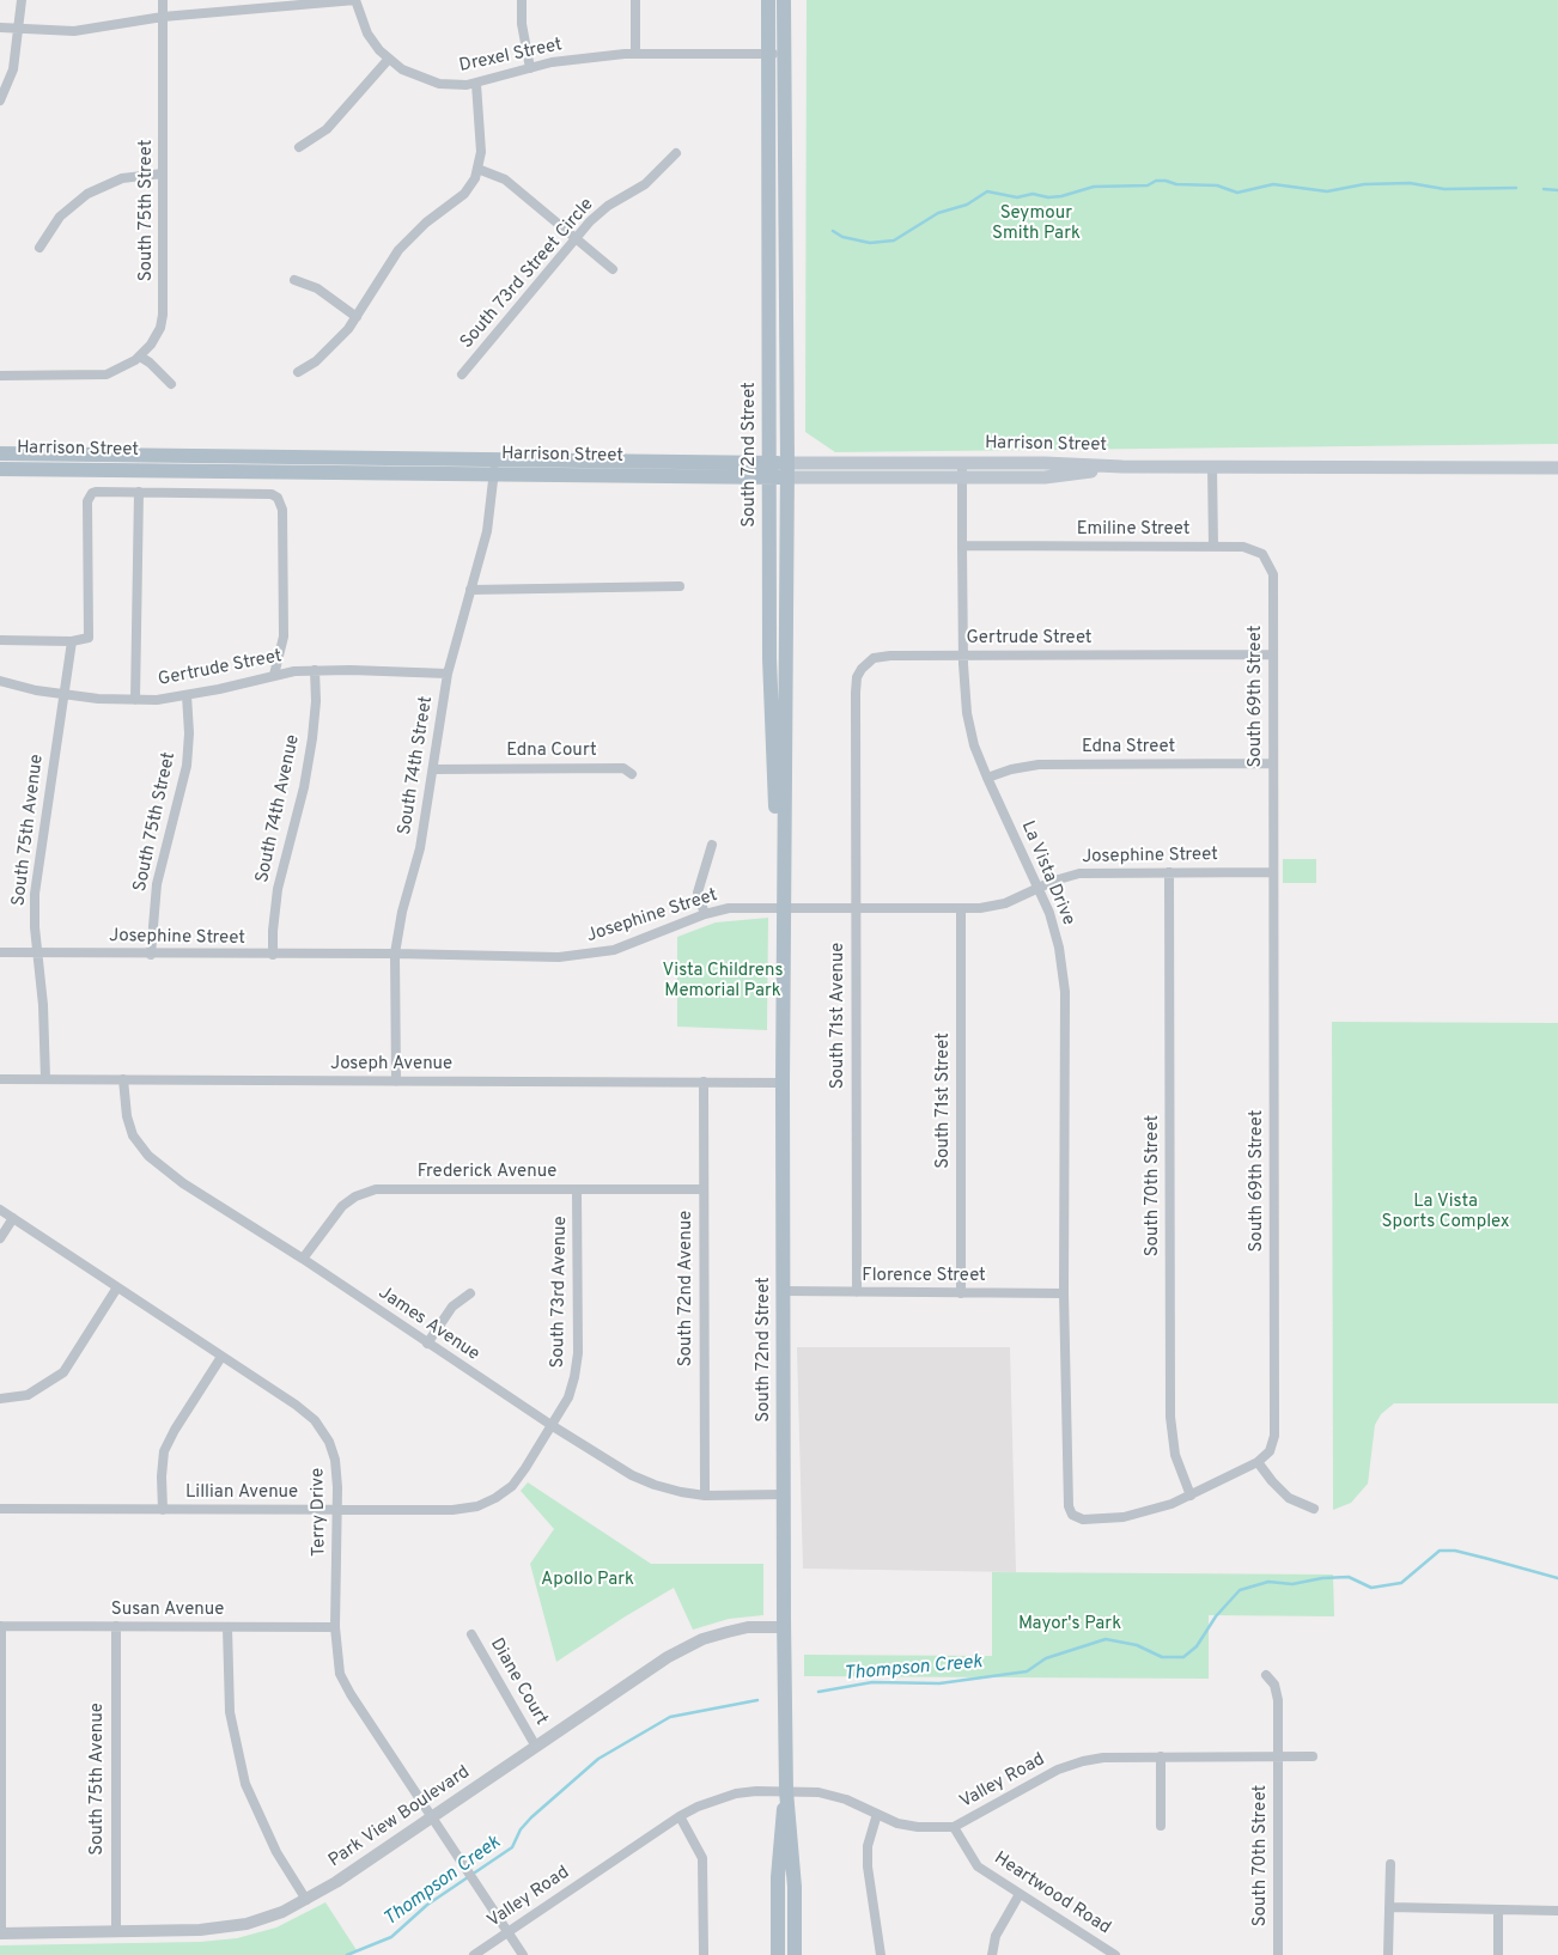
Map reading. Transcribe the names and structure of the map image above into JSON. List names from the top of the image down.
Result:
{
  "streets": {
    "main road": ["Harrison Street", "South 72nd Street"],
    "street": [
      "Drexel Street",
      "South 75th Street",
      "South 73rd Street Circle",
      "Emiline Street",
      "Gertrude Street",
      "South 69th Street",
      "Edna Street",
      "Edna Court",
      "South 74th Street",
      "South 74th Avenue",
      "South 75th Avenue",
      "Josephine Street",
      "La Vista Drive",
      "South 71st Avenue",
      "Joseph Avenue",
      "South 71st Street",
      "Frederick Avenue",
      "South 70th Street",
      "Florence Street",
      "South 72nd Avenue",
      "South 73rd Avenue",
      "James Avenue",
      "Lillian Avenue",
      "Terry Drive",
      "Susan Avenue",
      "Diane Court",
      "Valley Road",
      "Park View Boulevard",
      "Heartwood Road"
    ]
  },
  "crossings": [
    ["Drexel Street", "South 75th Street"],
    ["Drexel Street", "South 72nd Street"],
    ["South 75th Street", "Gertrude Street"],
    ["South 75th Street", "Josephine Street"],
    ["Harrison Street", "South 72nd Street"],
    ["Harrison Street", "South 74th Street"],
    ["Harrison Street", "La Vista Drive"],
    ["South 72nd Street", "Josephine Street"],
    ["South 72nd Street", "Joseph Avenue"],
    ["South 72nd Street", "Florence Street"],
    ["South 72nd Street", "James Avenue"],
    ["South 72nd Street", "Valley Road"],
    ["South 72nd Street", "Park View Boulevard"],
    ["Emiline Street", "South 69th Street"],
    ["Emiline Street", "La Vista Drive"],
    ["Gertrude Street", "South 69th Street"],
    ["Gertrude Street", "South 74th Street"],
    ["Gertrude Street", "South 74th Avenue"],
    ["Gertrude Street", "South 75th Avenue"],
    ["Gertrude Street", "La Vista Drive"],
    ["Gertrude Street", "South 71st Avenue"],
    ["South 69th Street", "Edna Street"],
    ["South 69th Street", "Josephine Street"],
    ["Edna Street", "La Vista Drive"],
    ["Edna Court", "South 74th Street"],
    ["South 74th Street", "Josephine Street"],
    ["South 74th Street", "Joseph Avenue"],
    ["South 74th Avenue", "Josephine Street"],
    ["South 75th Avenue", "Josephine Street"],
    ["South 75th Avenue", "Joseph Avenue"],
    ["South 75th Avenue", "Susan Avenue"],
    ["South 75th Avenue", "Park View Boulevard"],
    ["Josephine Street", "La Vista Drive"],
    ["Josephine Street", "South 71st Avenue"],
    ["Josephine Street", "South 71st Street"],
    ["Josephine Street", "South 70th Street"],
    ["La Vista Drive", "South 70th Street"],
    ["La Vista Drive", "Florence Street"],
    ["South 71st Avenue", "Florence Street"],
    ["Joseph Avenue", "South 72nd Avenue"],
    ["Joseph Avenue", "James Avenue"],
    ["South 71st Street", "Florence Street"],
    ["Frederick Avenue", "South 72nd Avenue"],
    ["Frederick Avenue", "South 73rd Avenue"],
    ["Frederick Avenue", "James Avenue"],
    ["South 70th Street", "Valley Road"],
    ["South 72nd Avenue", "James Avenue"],
    ["South 73rd Avenue", "James Avenue"],
    ["South 73rd Avenue", "Lillian Avenue"],
    ["James Avenue", "Lillian Avenue"],
    ["Lillian Avenue", "Terry Drive"],
    ["Terry Drive", "Susan Avenue"],
    ["Terry Drive", "Park View Boulevard"],
    ["Diane Court", "Park View Boulevard"],
    ["Valley Road", "Heartwood Road"]
  ],
  "water": ["Thompson Creek"],
  "parks": [
    "Seymour Smith Park",
    "Vista Childrens Memorial Park",
    "La Vista Sports Complex",
    "Apollo Park",
    "Mayor's Park"
  ]
}
